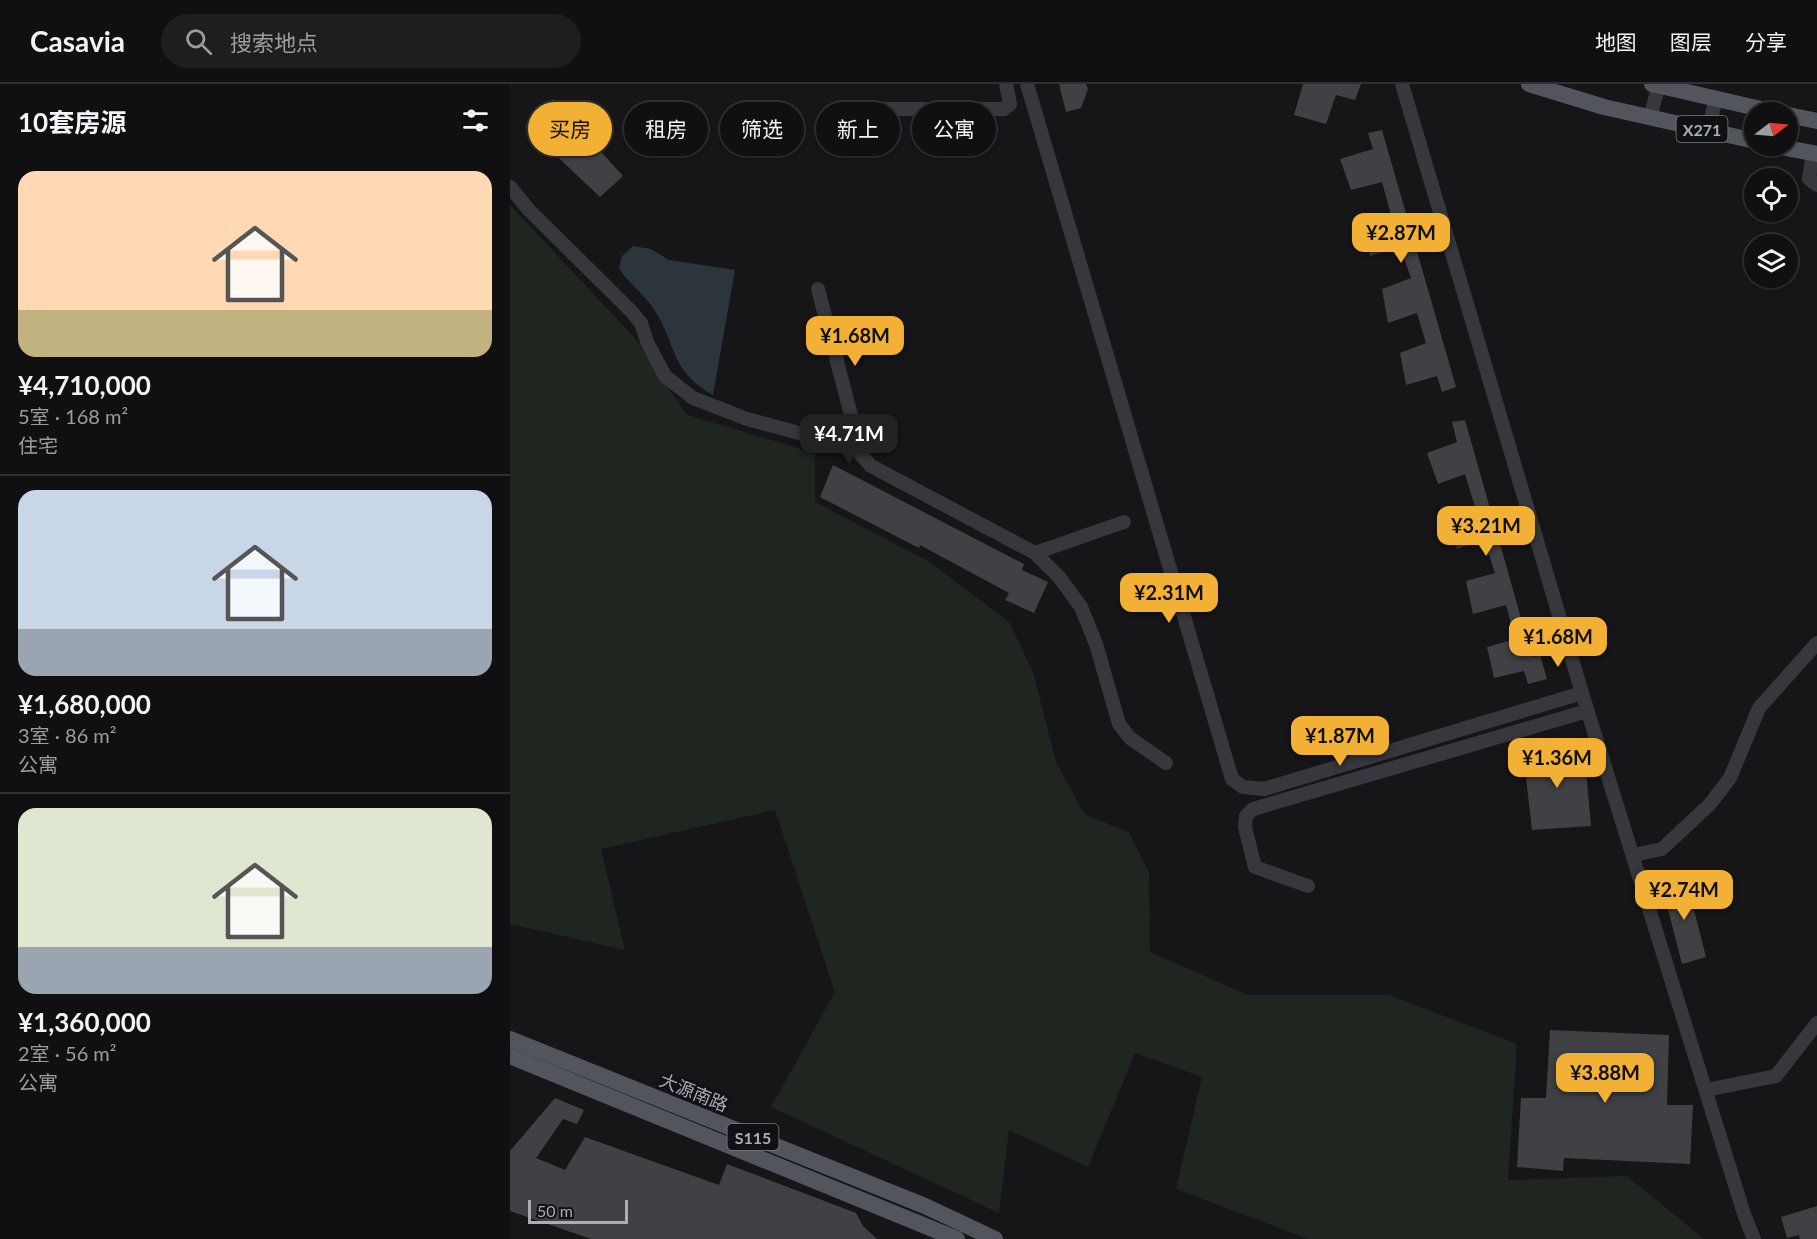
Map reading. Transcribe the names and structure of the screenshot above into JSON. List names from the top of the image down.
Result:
{
  "streets": {
    "main road": ["X271", "大源南路", "S115"]
  },
  "scale_bar": "50 m",
  "north": "right",
  "page": {
    "header": "Casavia",
    "search": "搜索地点",
    "nav": ["地图", "图层", "分享"],
    "heading": "10套房源",
    "chip": [
      "买房",
      "租房",
      "筛选",
      "新上",
      "公寓"
    ],
    "list": [
      {
        "name": "¥4,710,000",
        "note": "5室 · 168 m² · 住宅"
      },
      {
        "name": "¥1,680,000",
        "note": "3室 · 86 m² · 公寓"
      },
      {
        "name": "¥1,360,000",
        "note": "2室 · 56 m² · 公寓"
      }
    ],
    "price": [
      "¥2.87M",
      "¥1.68M",
      "¥4.71M",
      "¥3.21M",
      "¥2.31M",
      "¥1.68M",
      "¥1.87M",
      "¥1.36M",
      "¥2.74M",
      "¥3.88M"
    ],
    "scale": "50 m"
  }
}
